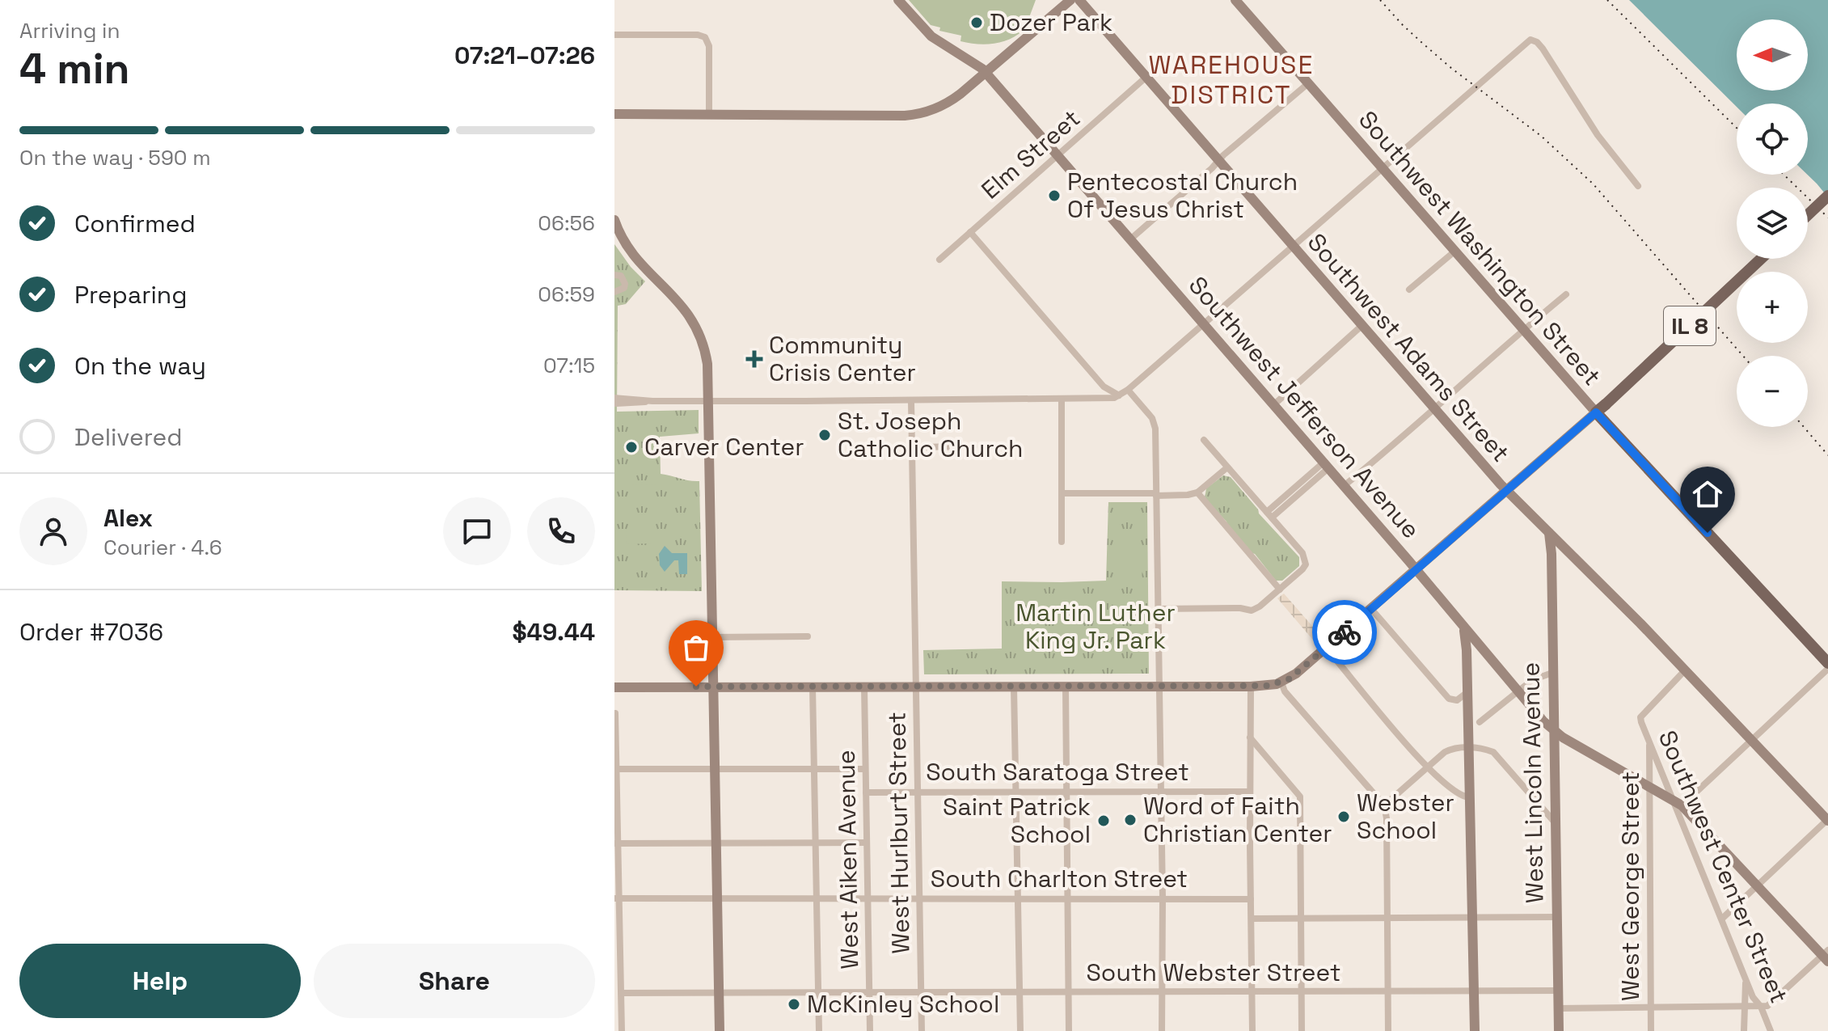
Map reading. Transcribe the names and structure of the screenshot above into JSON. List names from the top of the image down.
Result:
{
  "streets": {
    "main road": [
      "Southwest Washington Street",
      "IL 8",
      "Southwest Adams Street",
      "Southwest Jefferson Avenue",
      "West Lincoln Avenue"
    ],
    "street": [
      "Elm Street",
      "South Saratoga Street",
      "West Hurlburt Street",
      "West Aiken Avenue",
      "Southwest Center Street",
      "South Charlton Street",
      "West George Street",
      "South Webster Street"
    ]
  },
  "crossings": [
    ["Elm Street", "Southwest Adams Street"],
    ["Elm Street", "Southwest Jefferson Avenue"],
    ["Southwest Washington Street", "IL 8"],
    ["IL 8", "Southwest Adams Street"],
    ["IL 8", "Southwest Jefferson Avenue"],
    ["Southwest Adams Street", "West Lincoln Avenue"],
    ["Southwest Adams Street", "Southwest Center Street"],
    ["Southwest Jefferson Avenue", "West Lincoln Avenue"],
    ["Southwest Jefferson Avenue", "Southwest Center Street"],
    ["Southwest Jefferson Avenue", "West George Street"],
    ["South Saratoga Street", "West Hurlburt Street"],
    ["South Saratoga Street", "West Aiken Avenue"],
    ["West Lincoln Avenue", "South Webster Street"],
    ["West Hurlburt Street", "South Charlton Street"],
    ["West Hurlburt Street", "South Webster Street"],
    ["West Aiken Avenue", "South Charlton Street"],
    ["West Aiken Avenue", "South Webster Street"],
    ["Southwest Center Street", "West George Street"]
  ],
  "districts": ["WAREHOUSE DISTRICT"],
  "parks": ["Martin Luther King Jr. Park"],
  "places": {
    "other": [
      "Dozer Park",
      "Pentecostal Church Of Jesus Christ",
      "St. Joseph Catholic Church",
      "Carver Center",
      "Webster School",
      "Word of Faith Christian Center",
      "Saint Patrick School",
      "McKinley School"
    ],
    "health": ["Community Crisis Center"]
  },
  "north": "left",
  "page": {
    "heading": ["4 min", "Arriving in", "07:21–07:26"],
    "panel": [
      "Alex",
      "Courier · 4.6",
      "Order #7036",
      "$49.44"
    ],
    "map_buttons": ["+", "−"],
    "bar": "On the way · 590 m",
    "list": [
      ["Confirmed", "06:56"],
      ["Preparing", "06:59"],
      ["On the way", "07:15"],
      "Delivered"
    ],
    "buttons": ["Help", "Share"]
  }
}
